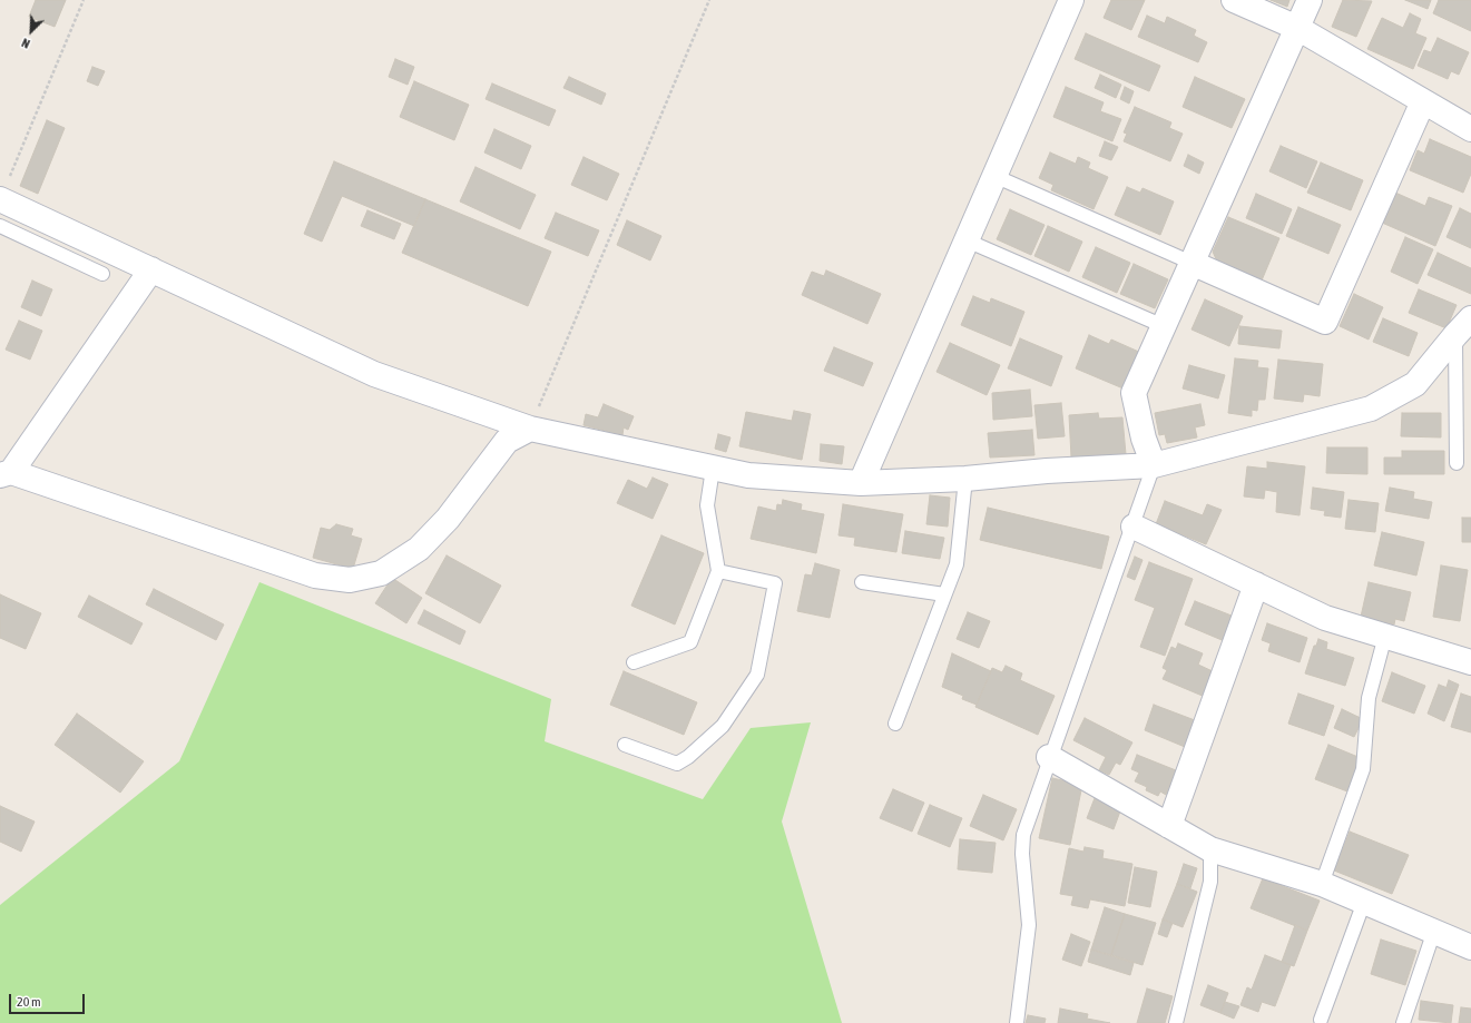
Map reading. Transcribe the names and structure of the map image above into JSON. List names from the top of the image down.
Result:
{
  "scale_bar": "20 m",
  "north": "bottom left"
}
